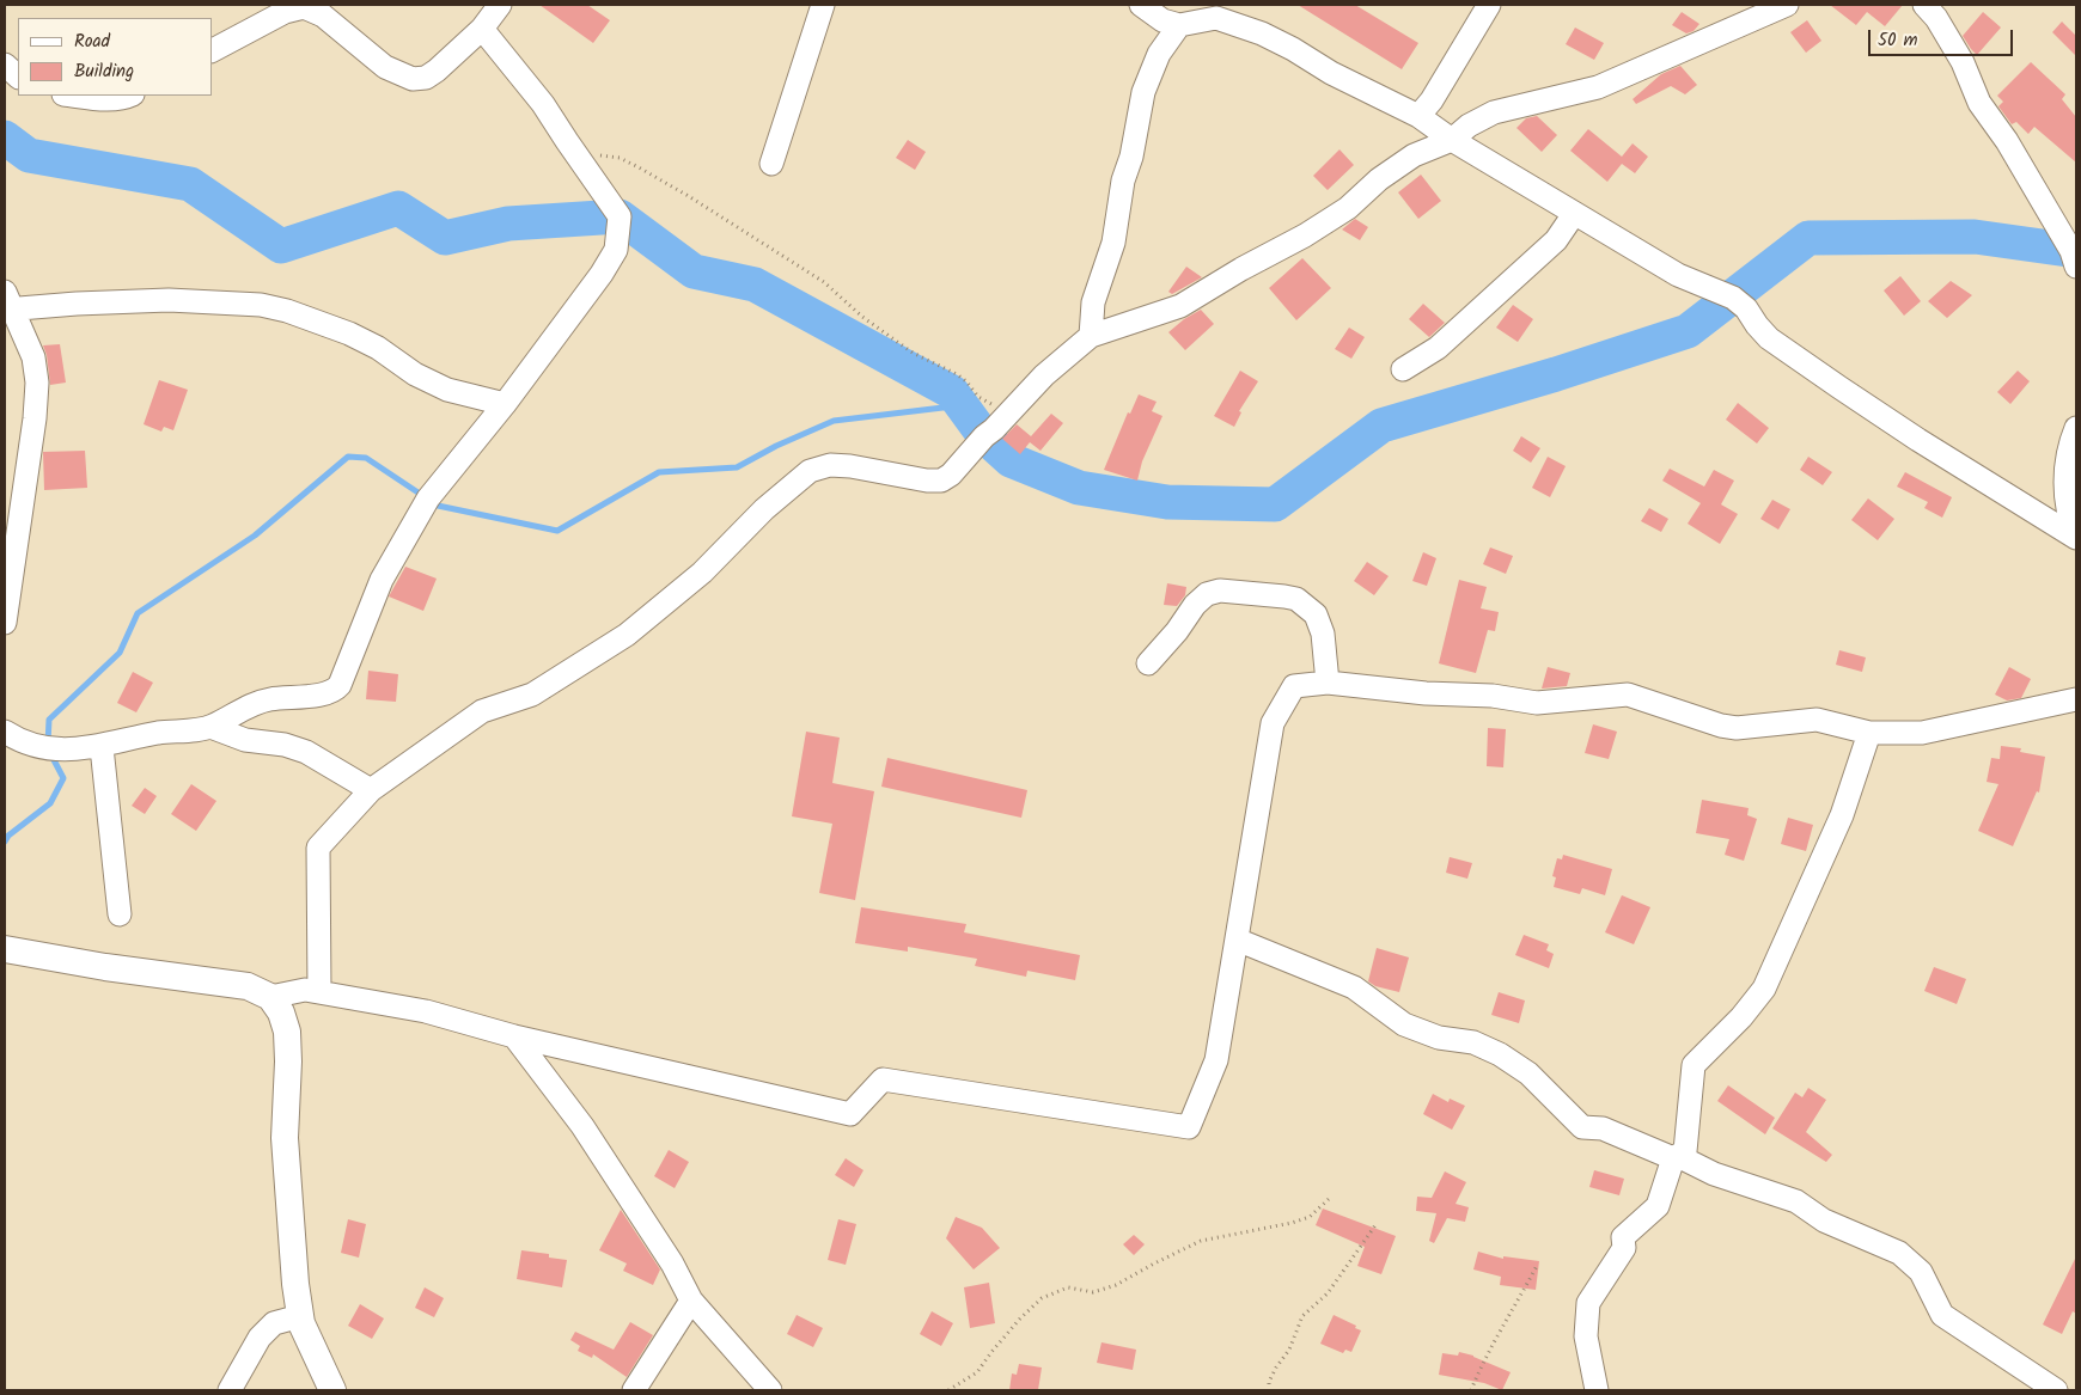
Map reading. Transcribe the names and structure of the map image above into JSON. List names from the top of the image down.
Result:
{
  "legend": ["Road", "Building"],
  "scale_bar": "50 m"
}
